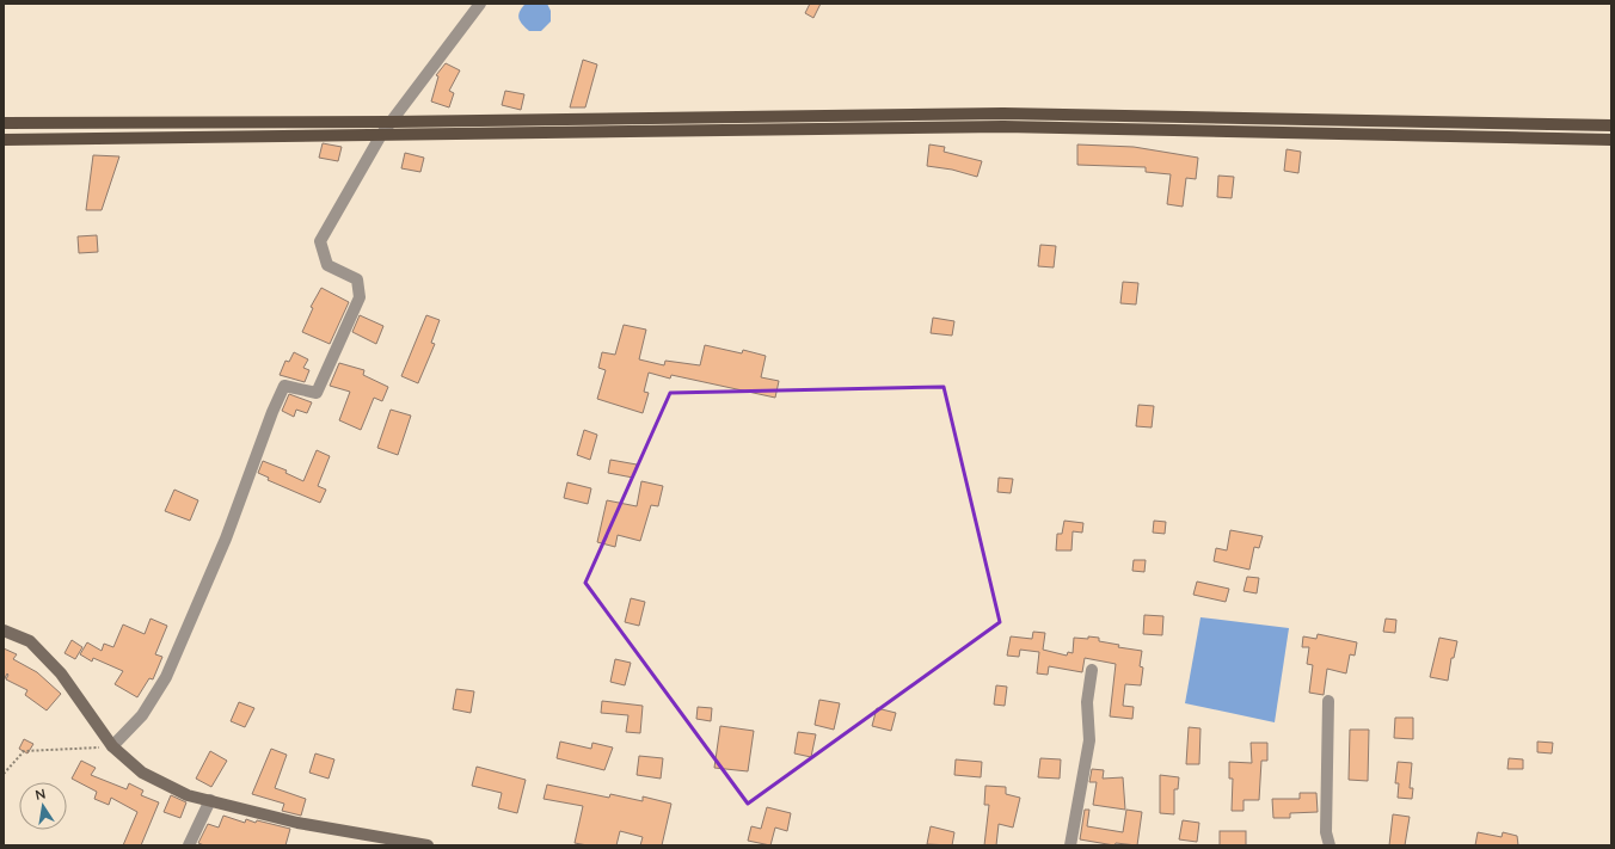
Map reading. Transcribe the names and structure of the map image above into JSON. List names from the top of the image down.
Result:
{
  "north": "top"
}
